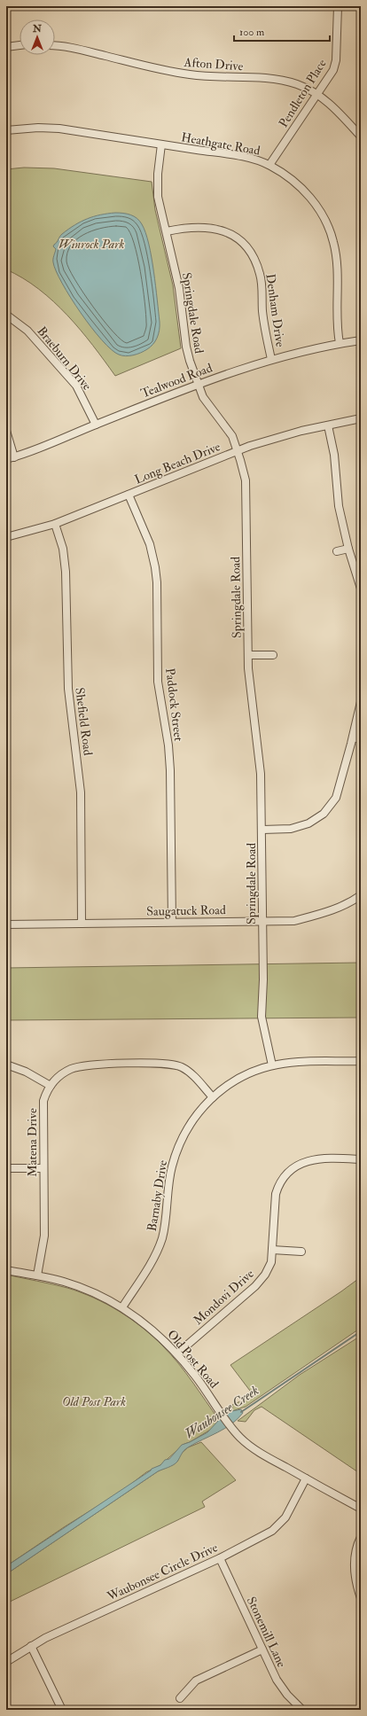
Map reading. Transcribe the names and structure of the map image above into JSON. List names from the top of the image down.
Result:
{
  "streets": {
    "street": [
      "Afton Drive",
      "Pendleton Place",
      "Heathgate Road",
      "Denham Drive",
      "Springdale Road",
      "Braeburn Drive",
      "Tealwood Road",
      "Long Beach Drive",
      "Paddock Street",
      "Shefield Road",
      "Saugatuck Road",
      "Matena Drive",
      "Barnaby Drive",
      "Mondovi Drive",
      "Old Post Road",
      "Waubonsee Circle Drive",
      "Stonemill Lane"
    ]
  },
  "crossings": [
    ["Afton Drive", "Pendleton Place"],
    ["Pendleton Place", "Heathgate Road"],
    ["Heathgate Road", "Springdale Road"],
    ["Heathgate Road", "Tealwood Road"],
    ["Denham Drive", "Springdale Road"],
    ["Denham Drive", "Tealwood Road"],
    ["Springdale Road", "Tealwood Road"],
    ["Springdale Road", "Long Beach Drive"],
    ["Springdale Road", "Saugatuck Road"],
    ["Springdale Road", "Barnaby Drive"],
    ["Braeburn Drive", "Tealwood Road"],
    ["Long Beach Drive", "Paddock Street"],
    ["Long Beach Drive", "Shefield Road"],
    ["Paddock Street", "Saugatuck Road"],
    ["Shefield Road", "Saugatuck Road"],
    ["Matena Drive", "Barnaby Drive"],
    ["Matena Drive", "Old Post Road"],
    ["Barnaby Drive", "Old Post Road"],
    ["Mondovi Drive", "Old Post Road"],
    ["Old Post Road", "Waubonsee Circle Drive"],
    ["Waubonsee Circle Drive", "Stonemill Lane"]
  ],
  "water": ["Waubonsee Creek"],
  "parks": ["Winrock Park", "Old Post Park"],
  "scale_bar": "100 m",
  "north": "top"
}
